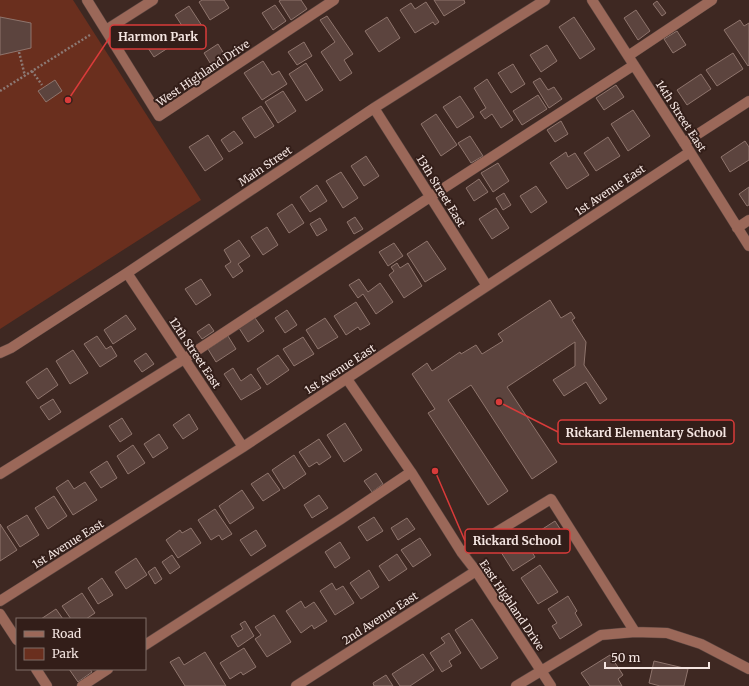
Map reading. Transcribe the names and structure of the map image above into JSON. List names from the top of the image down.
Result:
{
  "streets": {
    "street": [
      "West Highland Drive",
      "14th Street East",
      "Main Street",
      "1st Avenue East",
      "13th Street East",
      "12th Street East",
      "East Highland Drive",
      "2nd Avenue East"
    ]
  },
  "crossings": [
    ["14th Street East", "1st Avenue East"],
    ["Main Street", "13th Street East"],
    ["Main Street", "12th Street East"],
    ["1st Avenue East", "13th Street East"],
    ["1st Avenue East", "12th Street East"],
    ["1st Avenue East", "East Highland Drive"],
    ["East Highland Drive", "2nd Avenue East"]
  ],
  "places": ["Harmon Park", "Rickard Elementary School", "Rickard School"],
  "legend": ["Road", "Park"],
  "scale_bar": "50 m"
}
